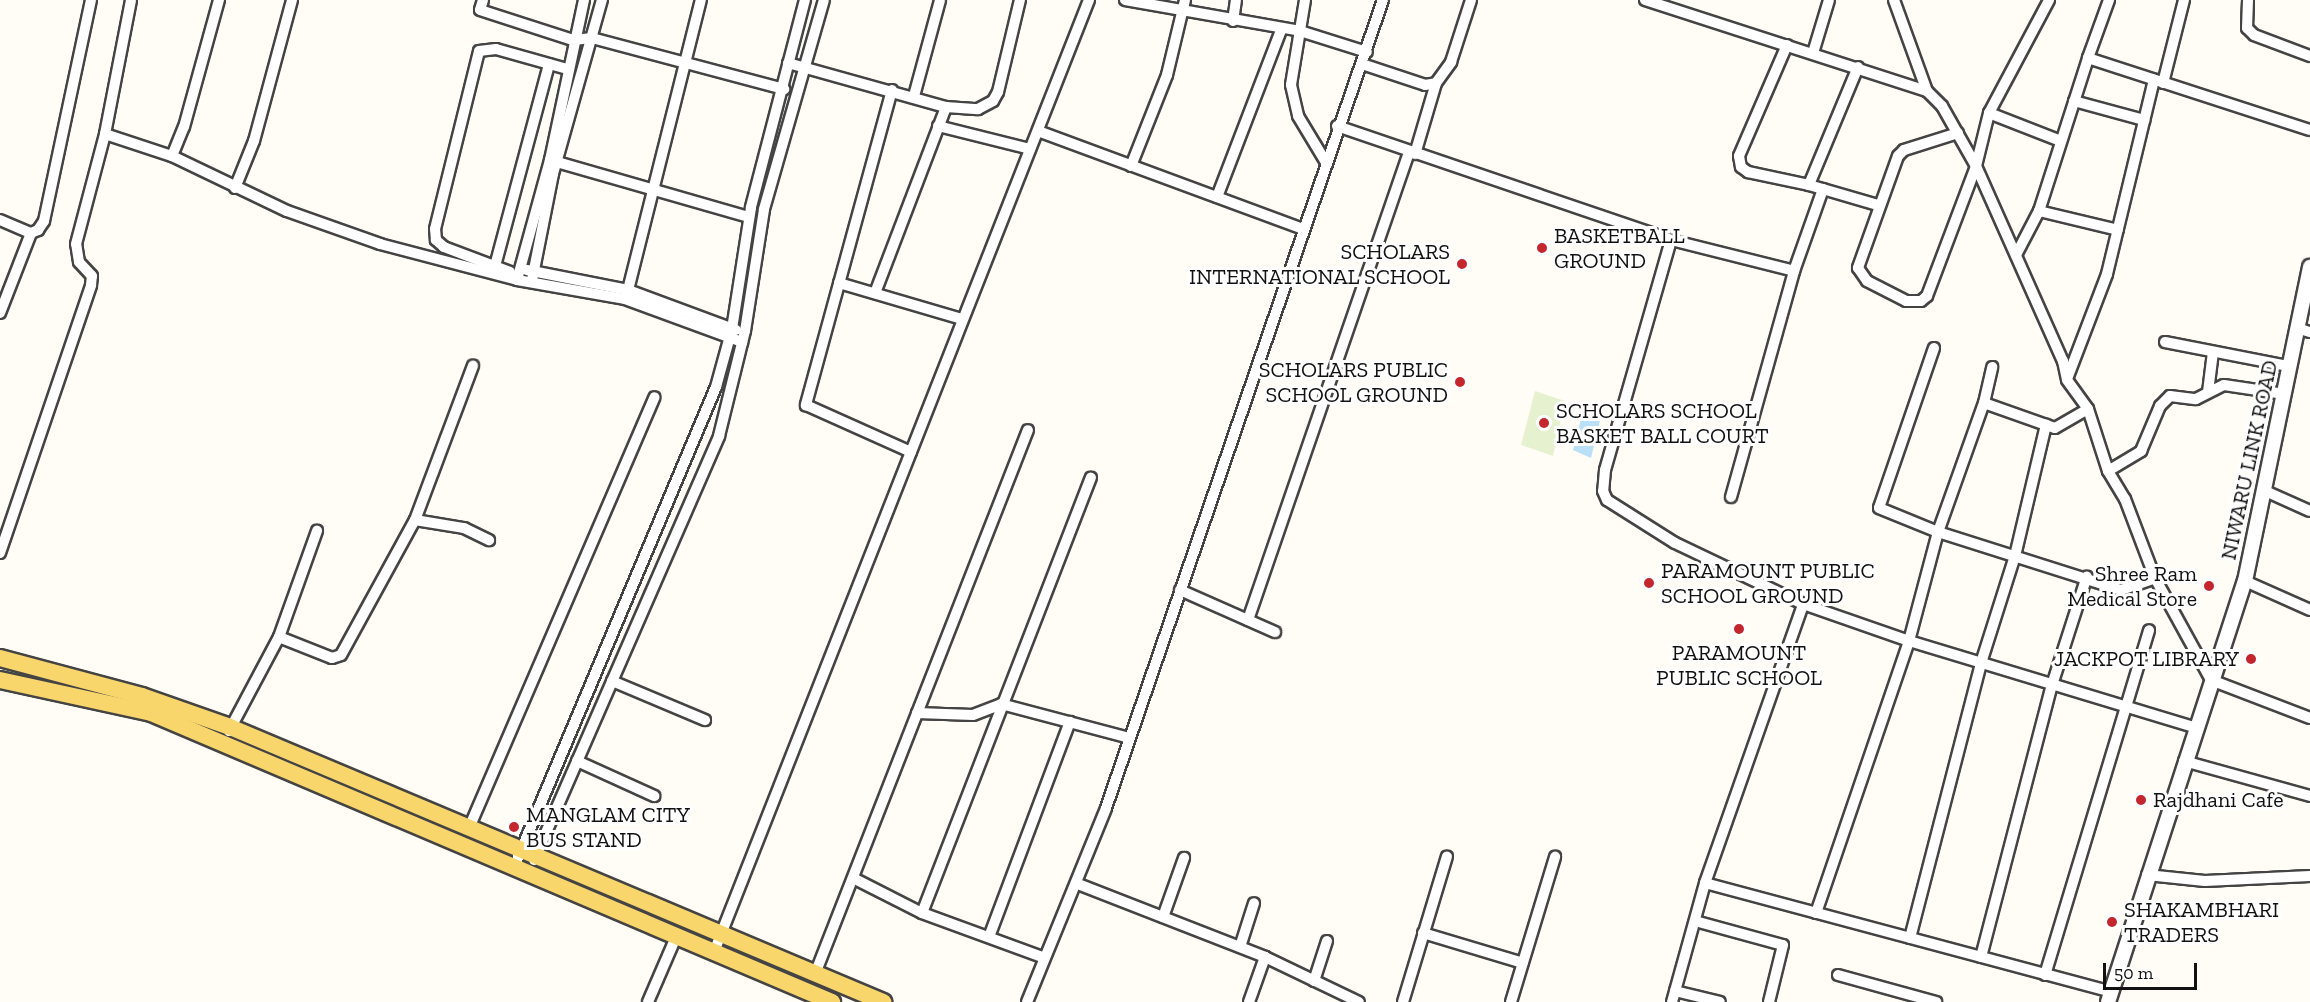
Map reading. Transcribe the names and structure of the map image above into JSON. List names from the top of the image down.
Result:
{
  "streets": {
    "street": ["NIWARU LINK ROAD"]
  },
  "places": [
    "BASKETBALL GROUND",
    "SCHOLARS INTERNATIONAL SCHOOL",
    "SCHOLARS PUBLIC SCHOOL GROUND",
    "SCHOLARS SCHOOL BASKET BALL COURT",
    "PARAMOUNT PUBLIC SCHOOL GROUND",
    "Shree Ram Medical Store",
    "PARAMOUNT PUBLIC SCHOOL",
    "JACKPOT LIBRARY",
    "Rajdhani Cafe",
    "MANGLAM CITY BUS STAND",
    "SHAKAMBHARI TRADERS"
  ],
  "scale_bar": "50 m"
}
